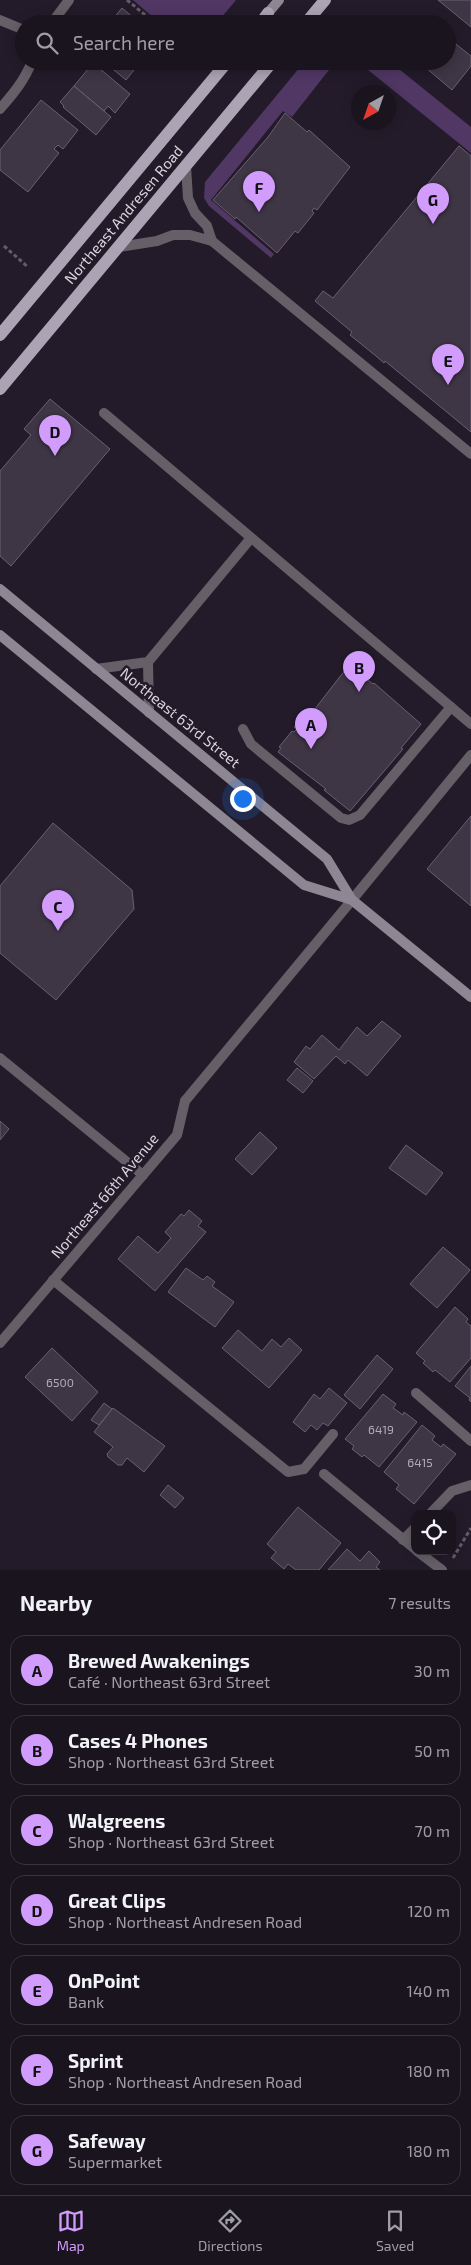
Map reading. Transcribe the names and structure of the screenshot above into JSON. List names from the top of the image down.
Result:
{
  "streets": {
    "main road": ["Northeast Andresen Road", "Northeast 63rd Street"],
    "street": ["Northeast 66th Avenue"]
  },
  "crossings": [
    ["Northeast 63rd Street", "Northeast 66th Avenue"]
  ],
  "house_numbers": ["6500", "6419", "6415"],
  "north": "bottom left",
  "page": {
    "search": "Search here",
    "pins": [
      "F",
      "G",
      "E",
      "D",
      "B",
      "A",
      "C"
    ],
    "heading": ["Nearby", "7 results"],
    "list": [
      {
        "mark": "A",
        "name": "Brewed Awakenings",
        "note": "Café · Northeast 63rd Street",
        "value": "30 m"
      },
      {
        "mark": "B",
        "name": "Cases 4 Phones",
        "note": "Shop · Northeast 63rd Street",
        "value": "50 m"
      },
      {
        "mark": "C",
        "name": "Walgreens",
        "note": "Shop · Northeast 63rd Street",
        "value": "70 m"
      },
      {
        "mark": "D",
        "name": "Great Clips",
        "note": "Shop · Northeast Andresen Road",
        "value": "120 m"
      },
      {
        "mark": "E",
        "name": "OnPoint",
        "note": "Bank",
        "value": "140 m"
      },
      {
        "mark": "F",
        "name": "Sprint",
        "note": "Shop · Northeast Andresen Road",
        "value": "180 m"
      },
      {
        "mark": "G",
        "name": "Safeway",
        "note": "Supermarket",
        "value": "180 m"
      }
    ],
    "nav": ["Map", "Directions", "Saved"]
  }
}
